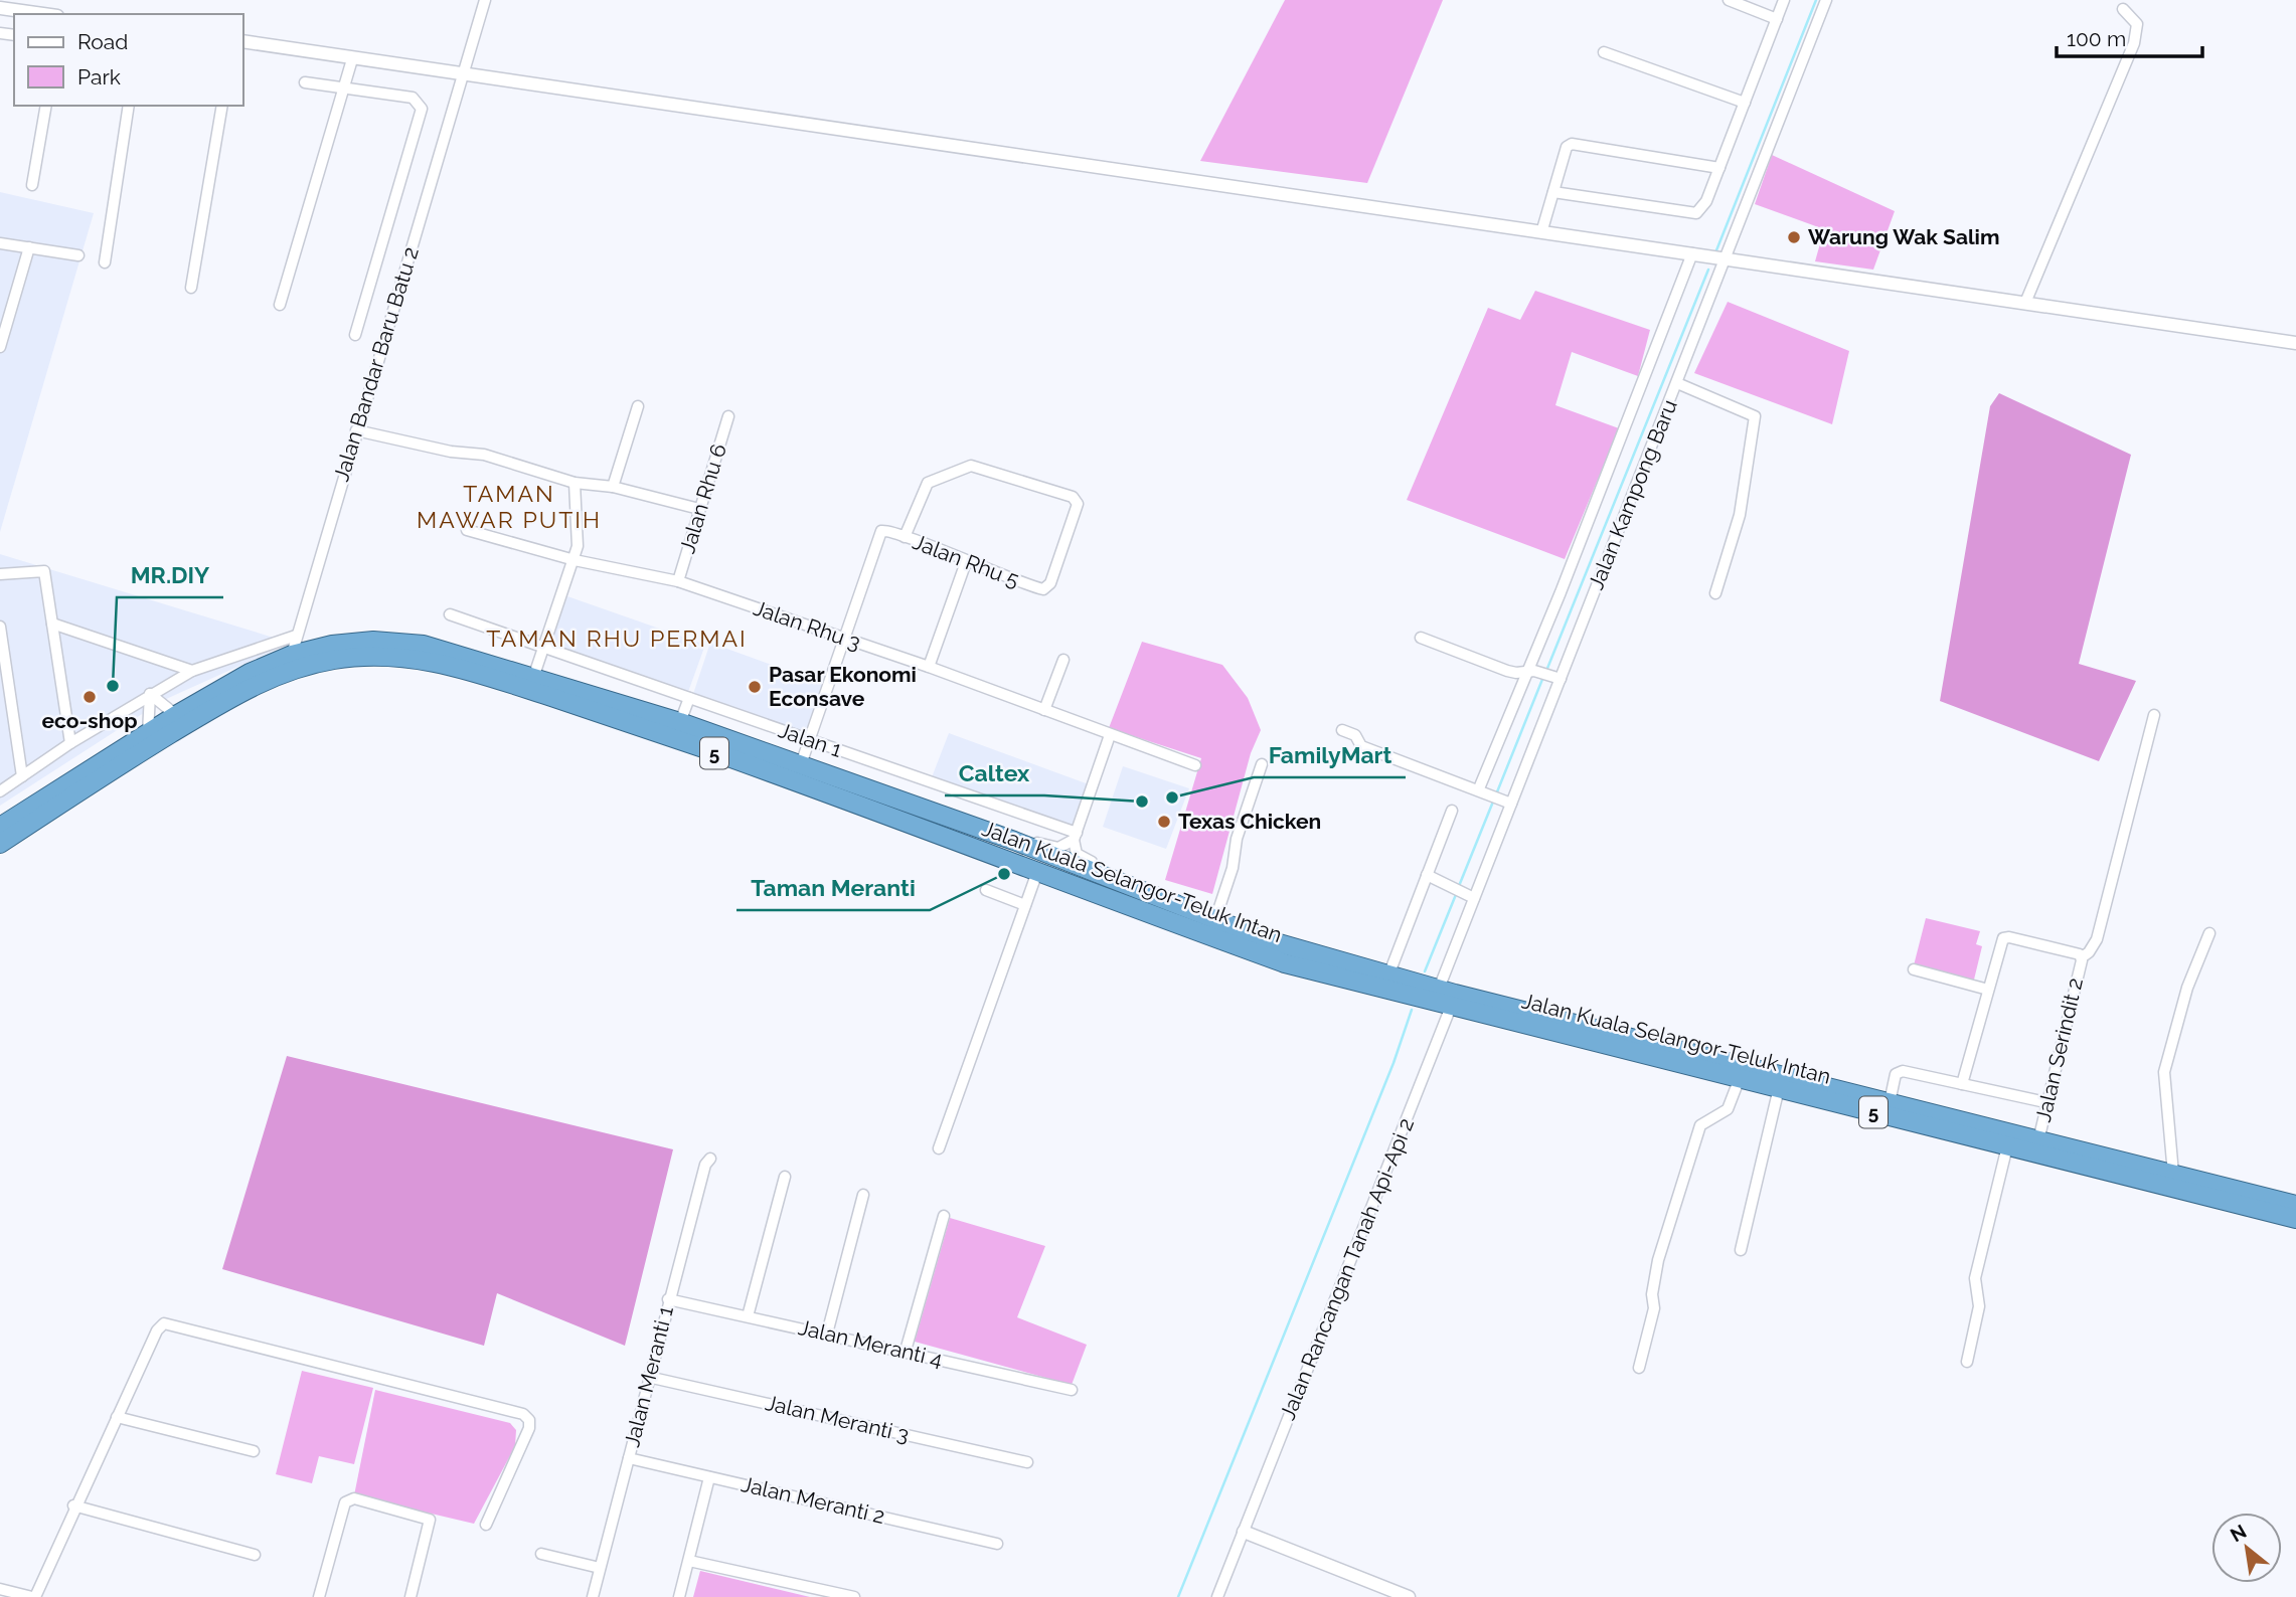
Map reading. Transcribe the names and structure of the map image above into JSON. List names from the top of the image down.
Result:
{
  "streets": {
    "highway": ["5", "Jalan Kuala Selangor-Teluk Intan"],
    "street": [
      "Jalan Bandar Baru Batu 2",
      "Jalan Kampong Baru",
      "Jalan Rhu 6",
      "Jalan Rhu 5",
      "Jalan Rhu 3",
      "Jalan 1",
      "Jalan Serindit 2",
      "Jalan Rancangan Tanah Api-Api 2",
      "Jalan Meranti 4",
      "Jalan Meranti 1",
      "Jalan Meranti 3",
      "Jalan Meranti 2"
    ]
  },
  "crossings": [
    ["Jalan Bandar Baru Batu 2", "Jalan Kuala Selangor-Teluk Intan"],
    ["Jalan Kampong Baru", "Jalan Kuala Selangor-Teluk Intan"],
    ["Jalan Rhu 6", "Jalan Rhu 3"],
    ["Jalan Rhu 5", "Jalan Rhu 3"],
    ["Jalan Kuala Selangor-Teluk Intan", "Jalan Serindit 2"],
    ["Jalan Kuala Selangor-Teluk Intan", "Jalan Rancangan Tanah Api-Api 2"],
    ["Jalan Meranti 4", "Jalan Meranti 1"],
    ["Jalan Meranti 1", "Jalan Meranti 3"],
    ["Jalan Meranti 1", "Jalan Meranti 2"]
  ],
  "districts": ["TAMAN MAWAR PUTIH", "TAMAN RHU PERMAI"],
  "places": [
    "Warung Wak Salim",
    "MR.DIY",
    "Pasar Ekonomi Econsave",
    "eco-shop",
    "FamilyMart",
    "Caltex",
    "Texas Chicken",
    "Taman Meranti"
  ],
  "legend": ["Road", "Park"],
  "scale_bar": "100 m",
  "north": "top left"
}
